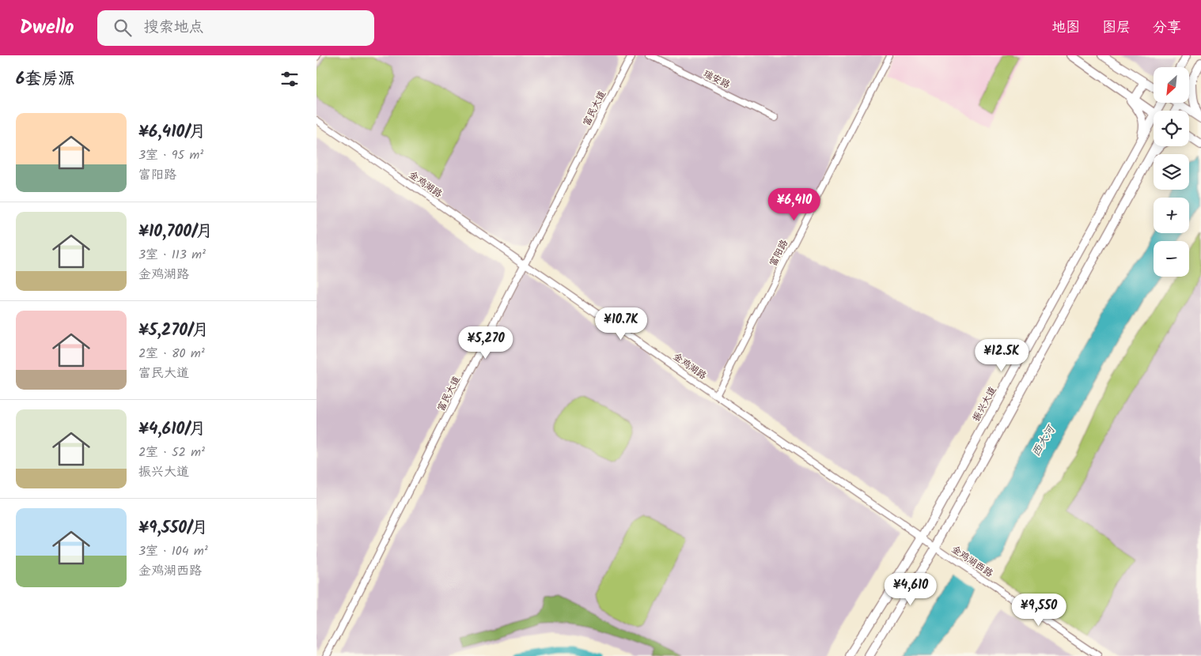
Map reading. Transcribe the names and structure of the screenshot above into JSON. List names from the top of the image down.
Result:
{
  "streets": {
    "main road": ["振兴大道"],
    "street": [
      "瑞安路",
      "富民大道",
      "金鸡湖路",
      "富阳路",
      "金鸡湖西路"
    ]
  },
  "crossings": [
    ["富民大道", "金鸡湖路"],
    ["金鸡湖路", "富阳路"],
    ["金鸡湖路", "振兴大道"],
    ["金鸡湖路", "金鸡湖西路"]
  ],
  "water": ["西大河"],
  "north": "bottom left",
  "page": {
    "header": "Dwello",
    "search": "搜索地点",
    "nav": ["地图", "图层", "分享"],
    "heading": "6套房源",
    "map_buttons": ["+", "−"],
    "list": [
      {
        "name": "¥6,410/月",
        "note": "3室 · 95 m² · 富阳路"
      },
      {
        "name": "¥10,700/月",
        "note": "3室 · 113 m² · 金鸡湖路"
      },
      {
        "name": "¥5,270/月",
        "note": "2室 · 80 m² · 富民大道"
      },
      {
        "name": "¥4,610/月",
        "note": "2室 · 52 m² · 振兴大道"
      },
      {
        "name": "¥9,550/月",
        "note": "3室 · 104 m² · 金鸡湖西路"
      }
    ],
    "price": [
      "¥6,410",
      "¥10.7K",
      "¥5,270",
      "¥12.5K",
      "¥4,610",
      "¥9,550"
    ]
  }
}
